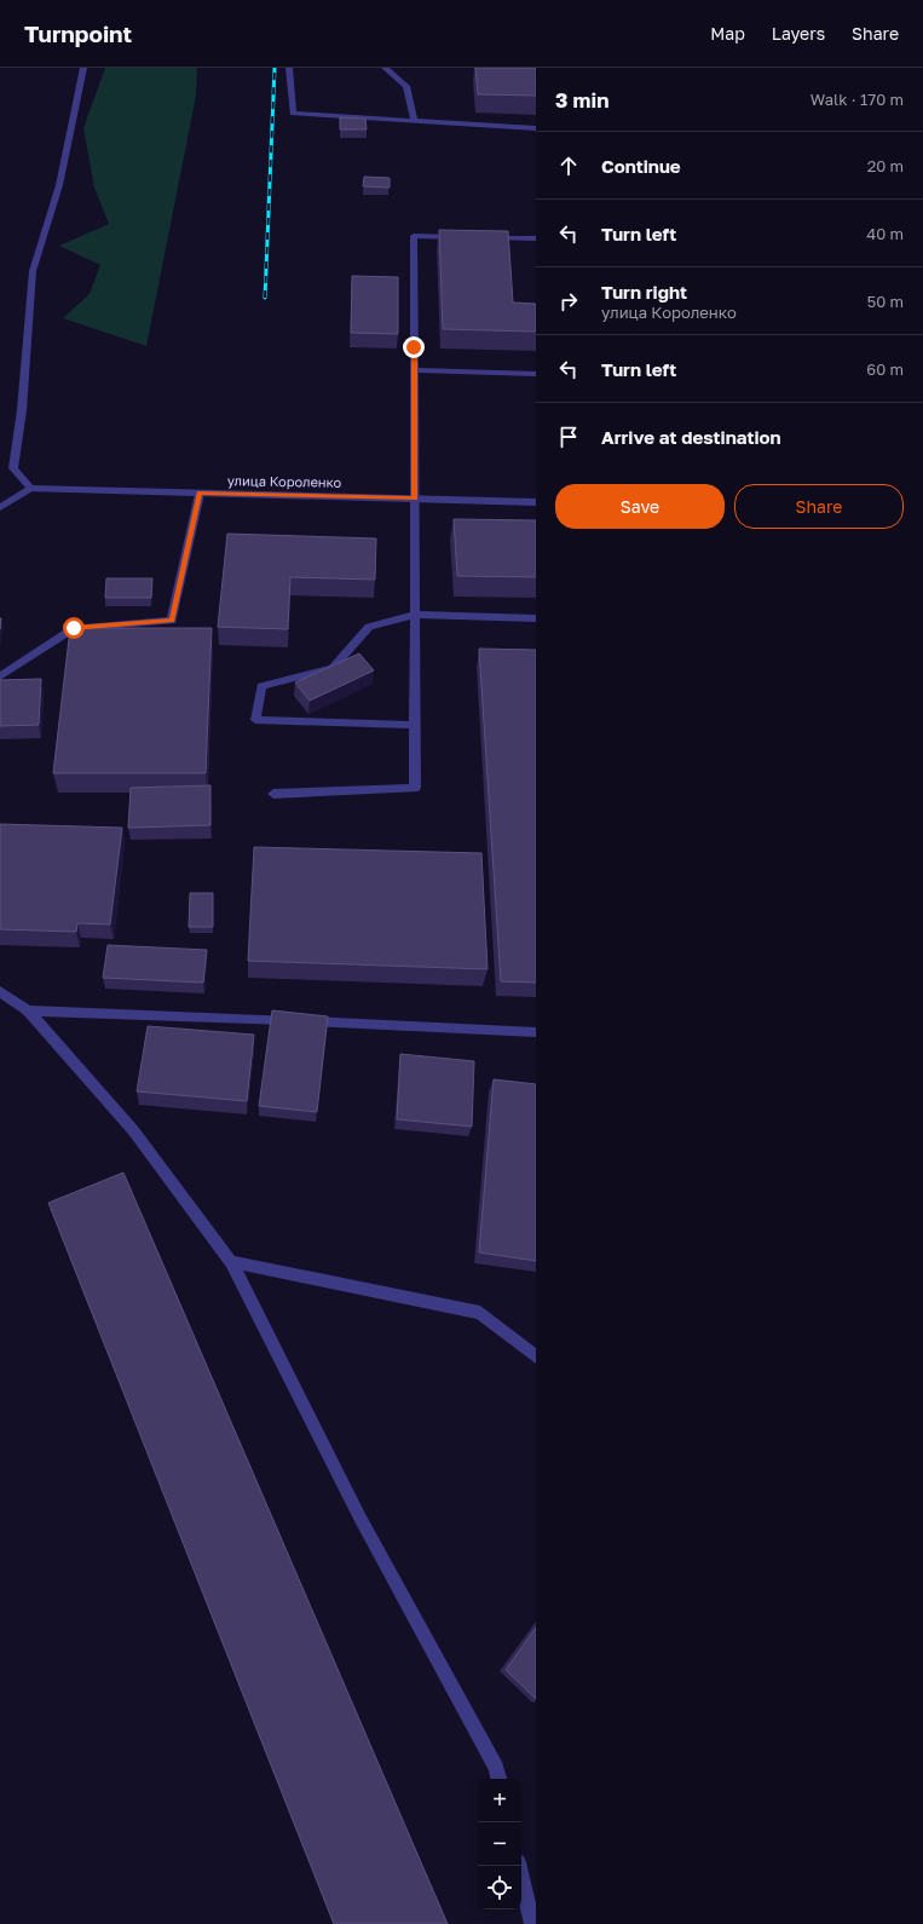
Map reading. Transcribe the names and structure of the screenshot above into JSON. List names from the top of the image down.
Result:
{
  "streets": {
    "street": ["улица Короленко"]
  },
  "page": {
    "header": "Turnpoint",
    "nav": ["Map", "Layers", "Share"],
    "heading": ["3 min", "Walk · 170 m"],
    "list": [
      ["Continue", "20 m"],
      ["Turn left", "40 m"],
      ["Turn right", "улица Короленко", "50 m"],
      ["Turn left", "60 m"],
      "Arrive at destination"
    ],
    "buttons": ["Save", "Share"],
    "map_buttons": ["+", "−"]
  }
}
